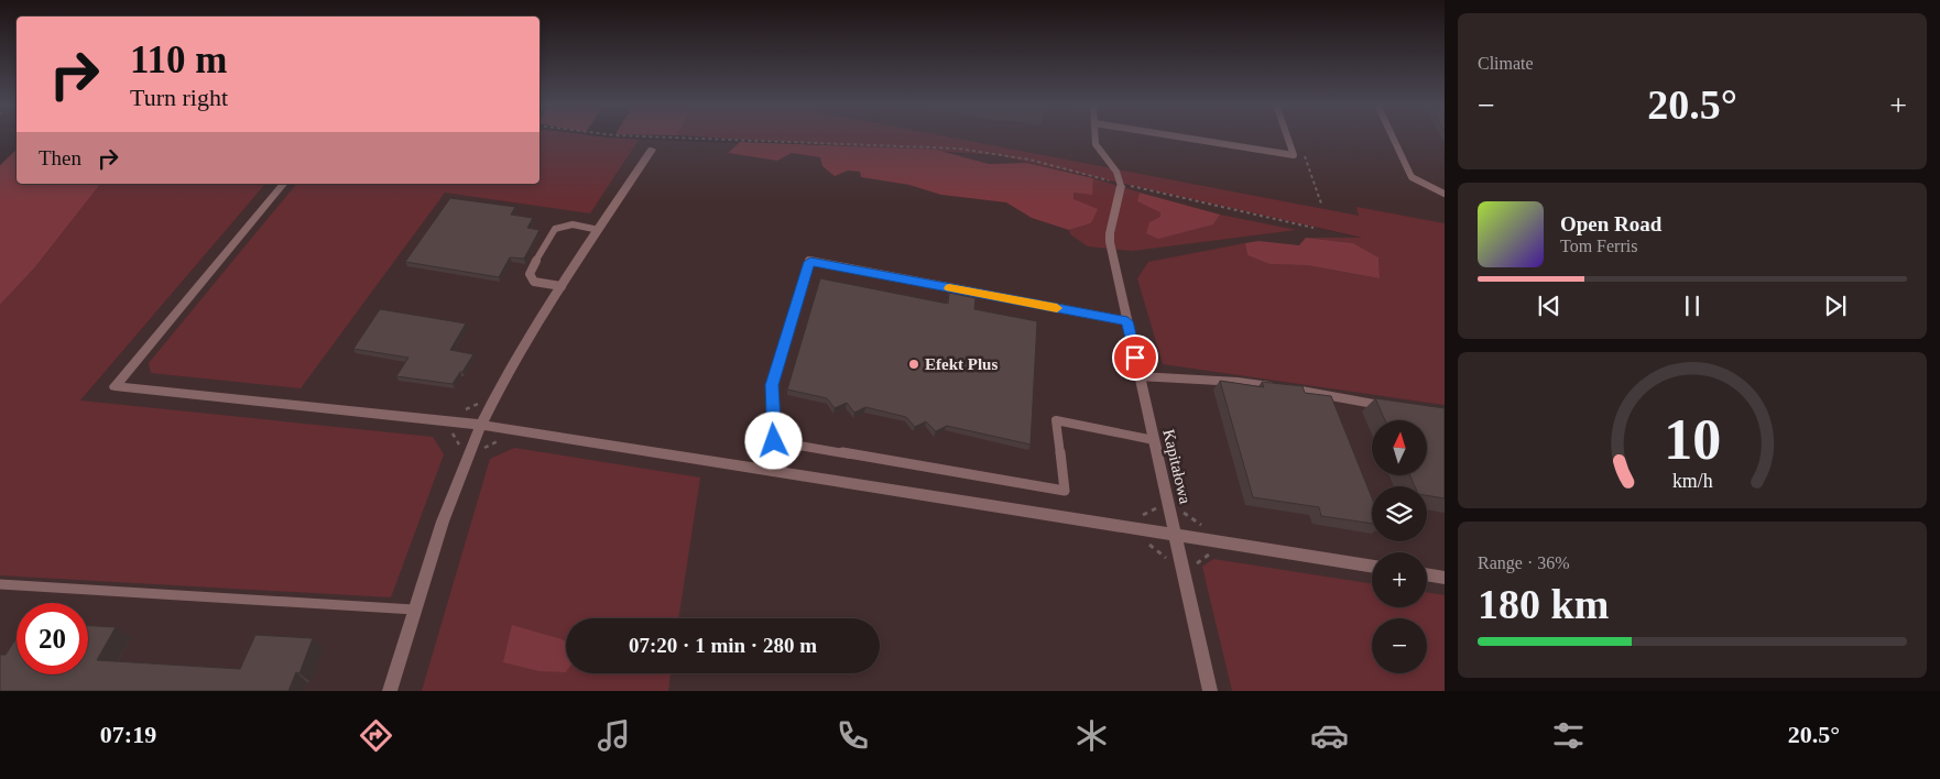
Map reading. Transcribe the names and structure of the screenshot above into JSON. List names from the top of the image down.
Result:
{
  "streets": {
    "street": ["Kapitałowa"]
  },
  "places": ["Efekt Plus"],
  "north": "top",
  "page": {
    "tile": [
      "Climate",
      ["Range · 36%", "180 km"]
    ],
    "turn": ["110 m", "Turn right"],
    "heat": ["−", "20.5°", "+"],
    "then": "Then",
    "song": ["Open Road", "Tom Ferris"],
    "map_buttons": ["+", "−"],
    "limit": "20",
    "trip": "07:20 · 1 min · 280 m",
    "tabs": ["07:19", "20.5°"],
    "gauge": ["10", "km/h"]
  }
}
